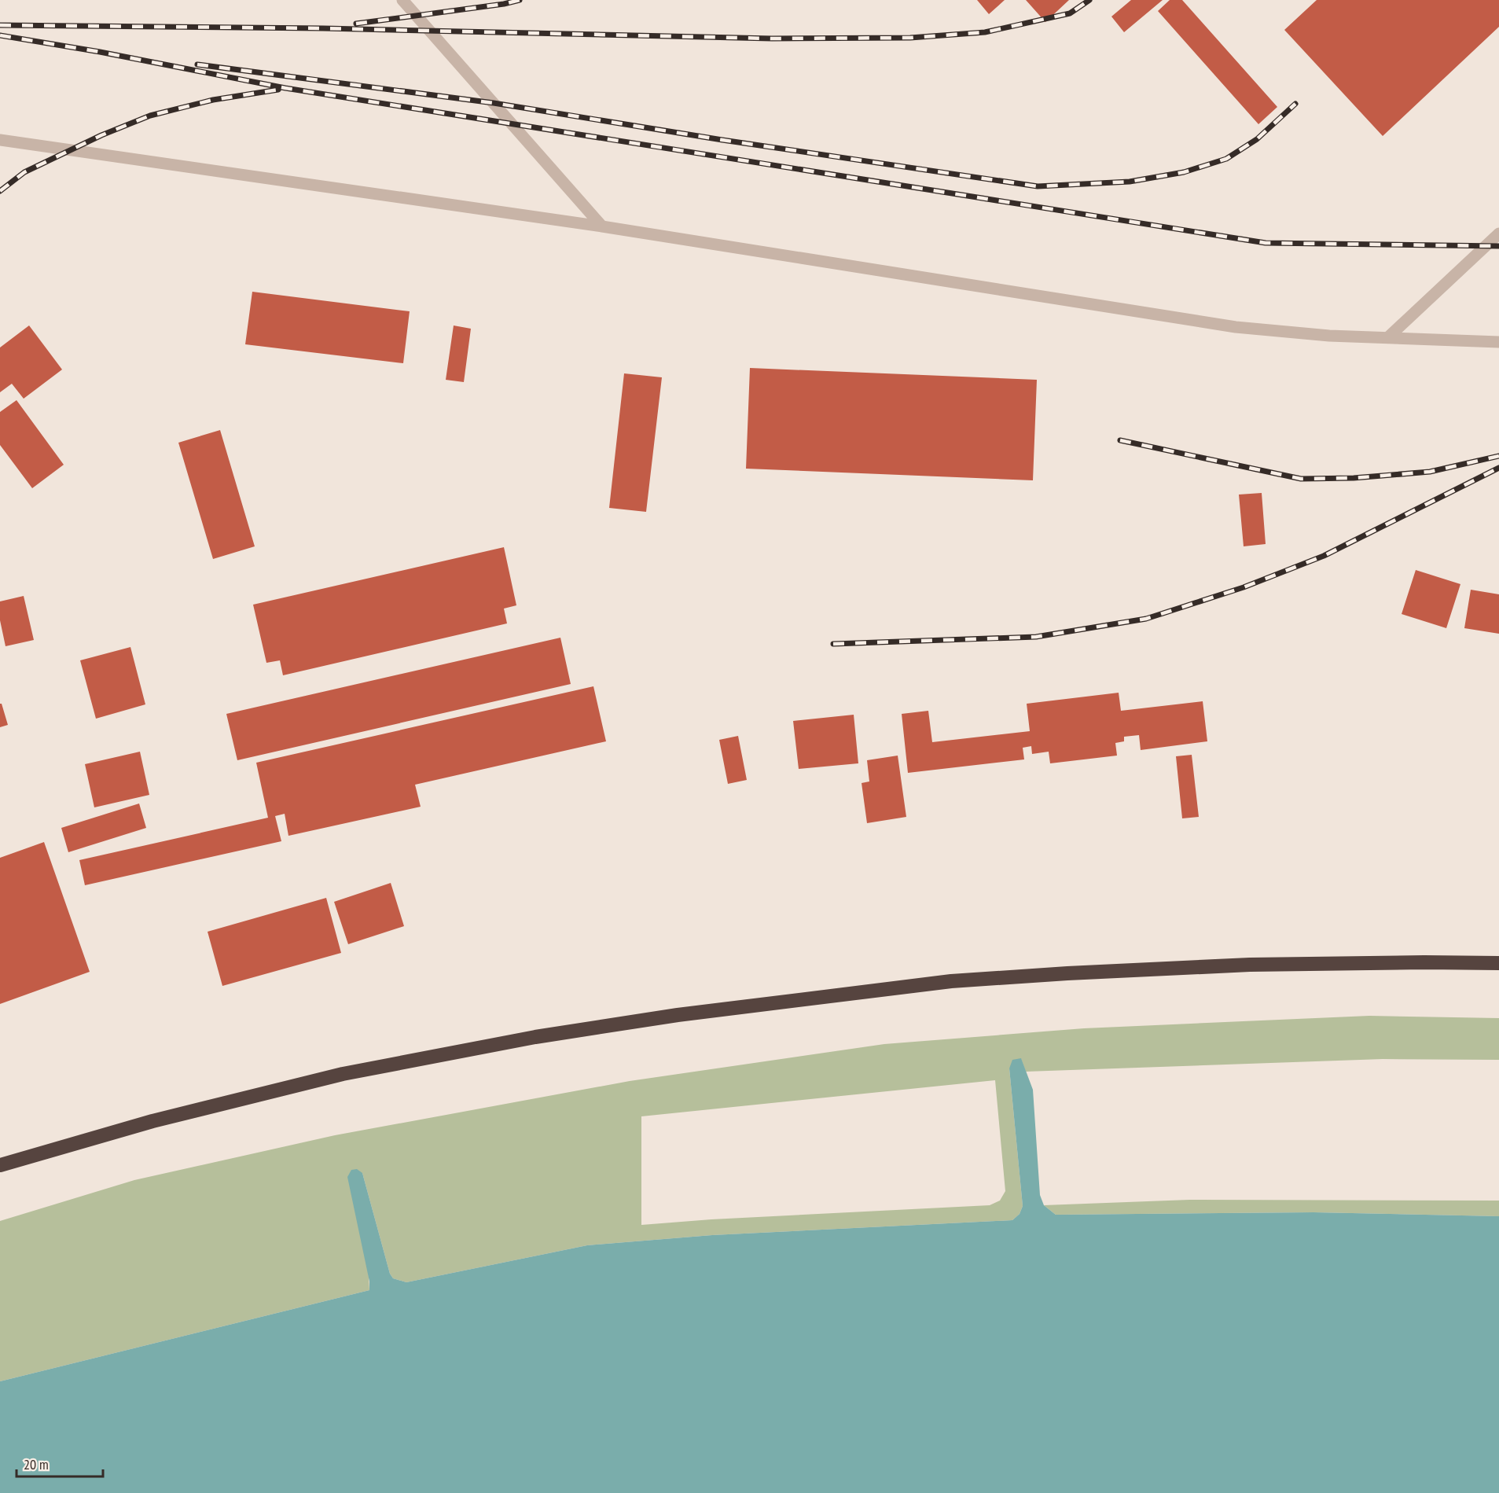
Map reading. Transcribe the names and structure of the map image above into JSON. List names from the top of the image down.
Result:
{
  "scale_bar": "20 m"
}
